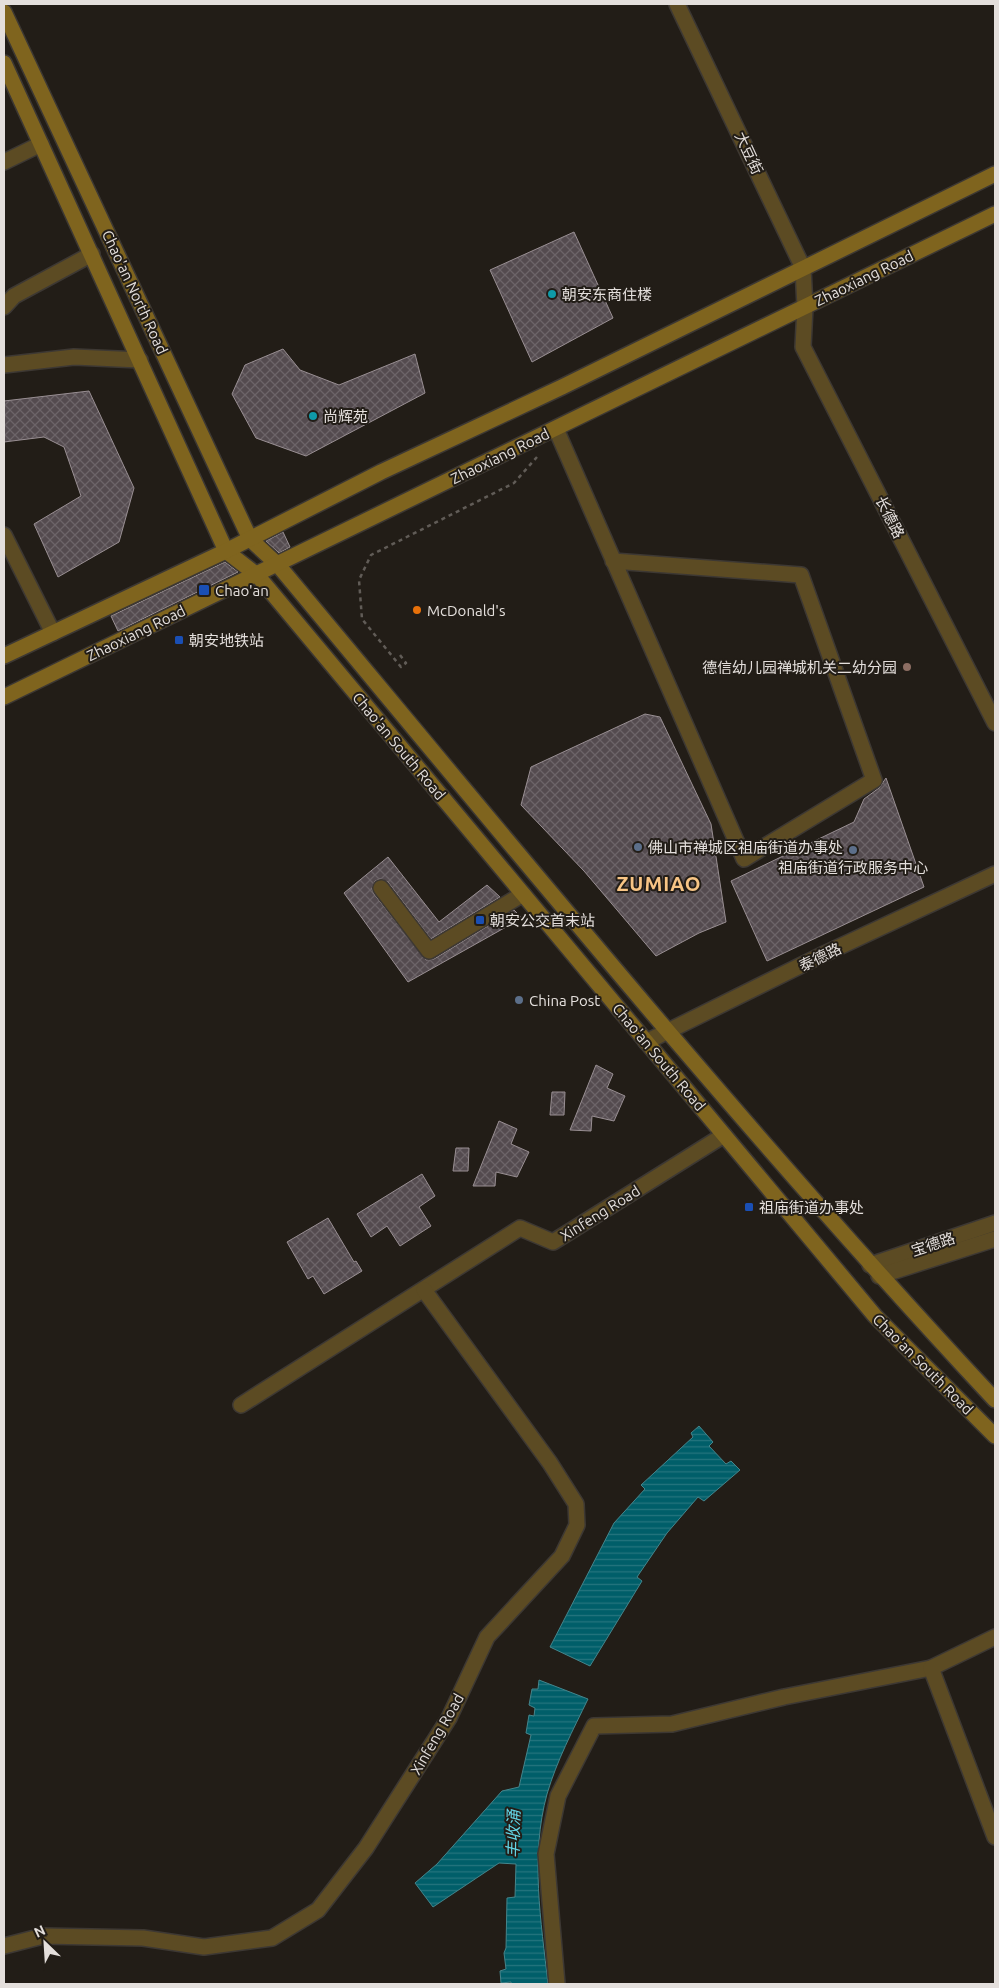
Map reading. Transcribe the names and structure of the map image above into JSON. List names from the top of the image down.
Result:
{
  "streets": {
    "main road": ["Zhaoxiang Road", "Chao'an North Road", "Chao'an South Road"],
    "street": [
      "大豆街",
      "长德路",
      "泰德路",
      "Xinfeng Road",
      "宝德路"
    ]
  },
  "crossings": [
    ["大豆街", "Zhaoxiang Road"],
    ["大豆街", "长德路"],
    ["Zhaoxiang Road", "Chao'an North Road"],
    ["Zhaoxiang Road", "长德路"],
    ["Zhaoxiang Road", "Chao'an South Road"],
    ["Chao'an North Road", "Chao'an South Road"],
    ["Chao'an South Road", "泰德路"],
    ["Chao'an South Road", "Xinfeng Road"],
    ["Chao'an South Road", "宝德路"]
  ],
  "districts": ["ZUMIAO"],
  "water": ["丰收涌"],
  "places": {
    "other": [
      "朝安东商住楼",
      "尚辉苑",
      "McDonald's",
      "德信幼儿园禅城机关二幼分园",
      "佛山市禅城区祖庙街道办事处",
      "祖庙街道行政服务中心",
      "China Post"
    ],
    "transit": [
      "Chao'an",
      "朝安地铁站",
      "朝安公交首末站",
      "祖庙街道办事处"
    ]
  },
  "north": "top left"
}
